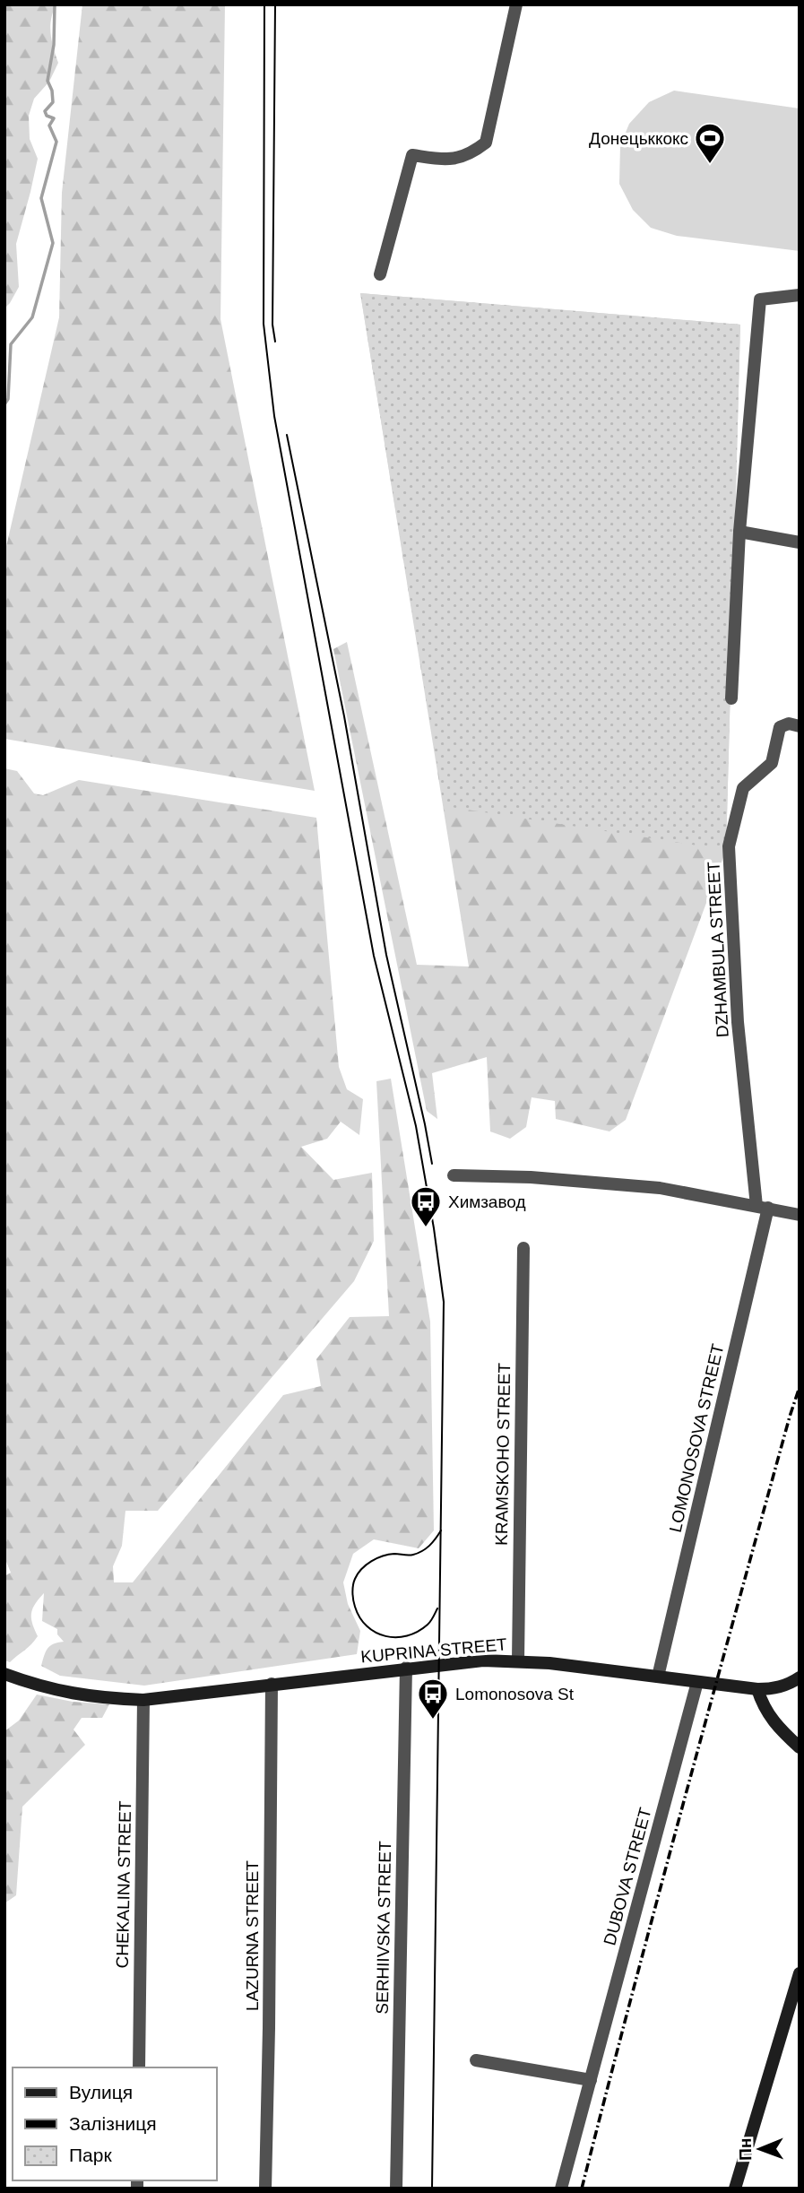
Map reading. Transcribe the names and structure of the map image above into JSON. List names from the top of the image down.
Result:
{
  "streets": {
    "main road": ["KUPRINA STREET"],
    "street": [
      "DZHAMBULA STREET",
      "LOMONOSOVA STREET",
      "KRAMSKOHO STREET",
      "DUBOVA STREET",
      "CHEKALINA STREET",
      "SERHIIVSKA STREET",
      "LAZURNA STREET"
    ]
  },
  "crossings": [
    ["DZHAMBULA STREET", "LOMONOSOVA STREET"],
    ["LOMONOSOVA STREET", "KUPRINA STREET"],
    ["KRAMSKOHO STREET", "KUPRINA STREET"],
    ["KUPRINA STREET", "DUBOVA STREET"],
    ["KUPRINA STREET", "CHEKALINA STREET"],
    ["KUPRINA STREET", "SERHIIVSKA STREET"],
    ["KUPRINA STREET", "LAZURNA STREET"]
  ],
  "places": {
    "sports": ["Донецьккокс"],
    "bus stop": ["Химзавод", "Lomonosova St"]
  },
  "legend": ["Вулиця", "Залізниця", "Парк"],
  "north": "left"
}
